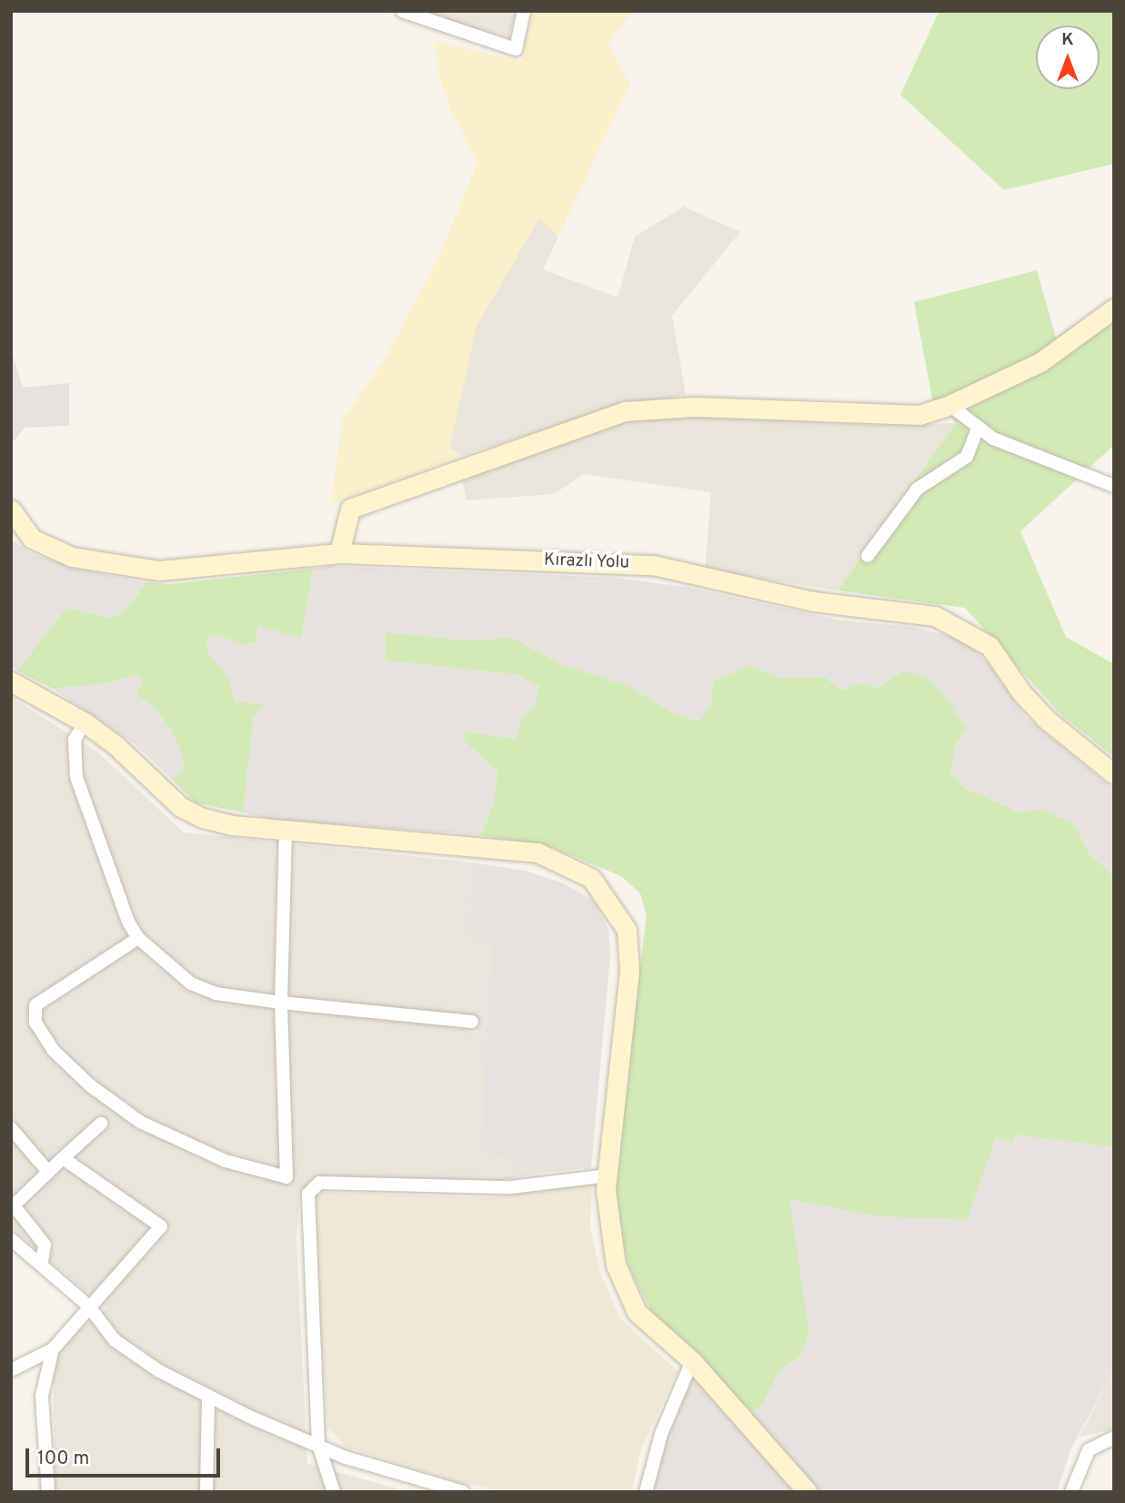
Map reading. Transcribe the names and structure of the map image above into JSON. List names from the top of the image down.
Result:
{
  "streets": {
    "street": ["Kırazlı Yolu"]
  },
  "scale_bar": "100 m",
  "north": "top"
}
